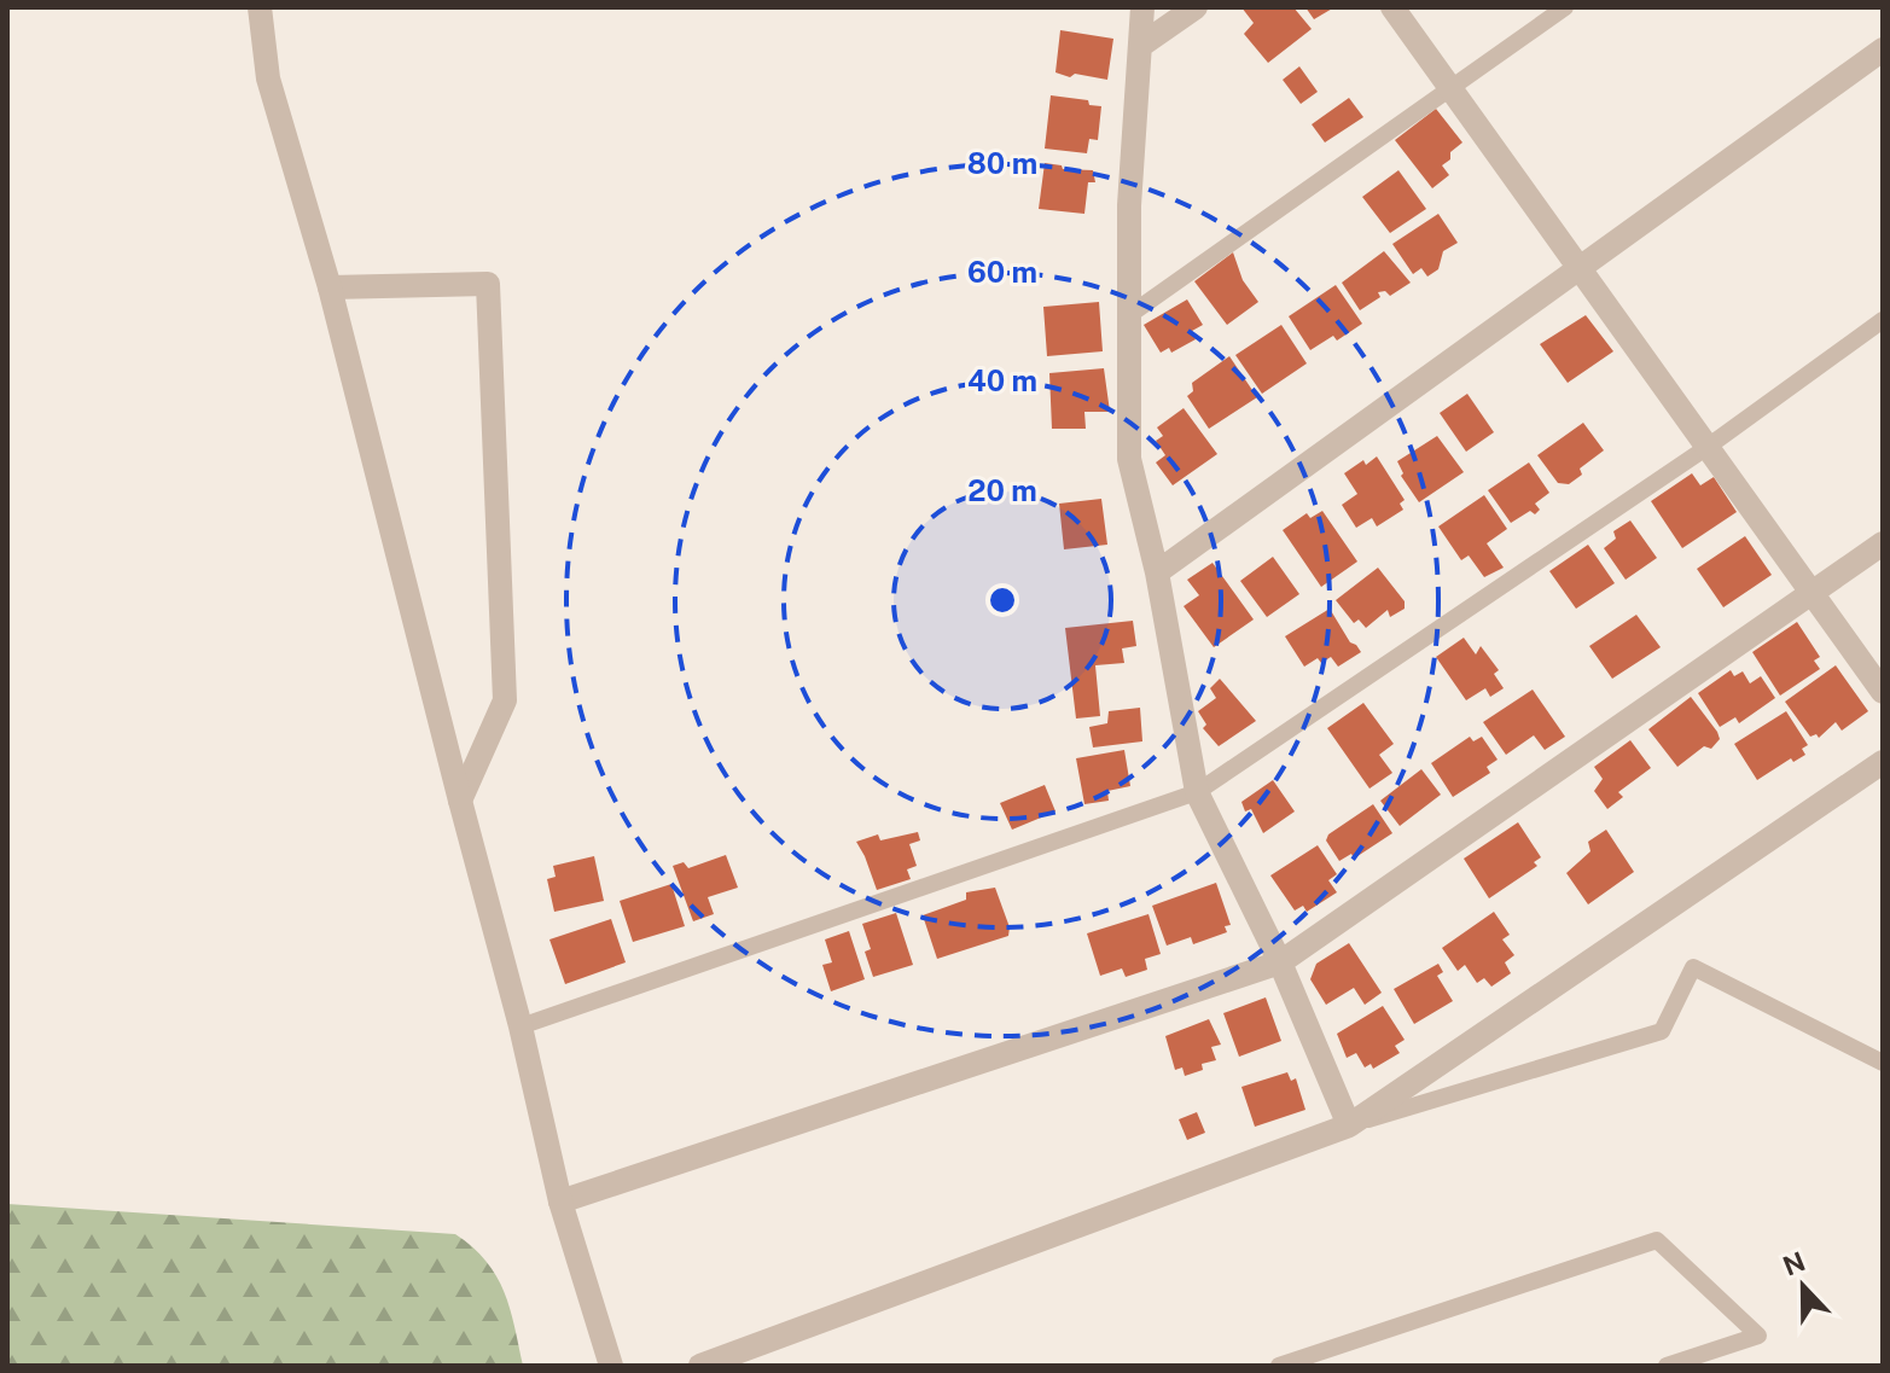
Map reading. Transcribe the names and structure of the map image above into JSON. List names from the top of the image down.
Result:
{
  "north": "top",
  "rings": [
    "80 m",
    "60 m",
    "40 m",
    "20 m"
  ]
}
